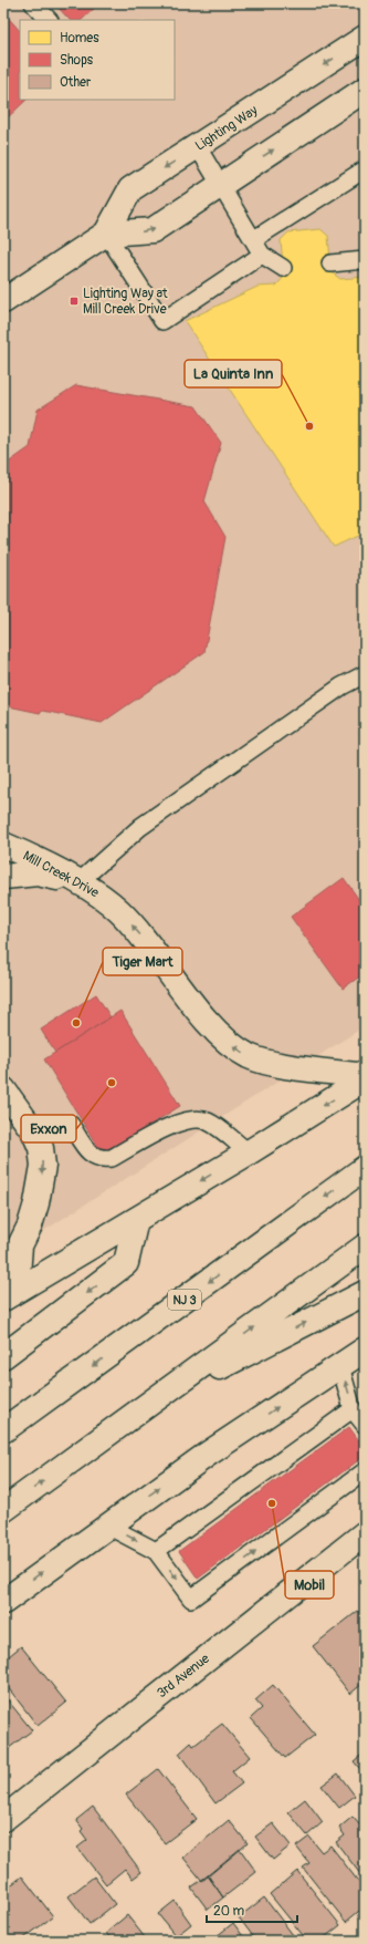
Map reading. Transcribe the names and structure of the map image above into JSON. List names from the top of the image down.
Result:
{
  "streets": {
    "main road": [
      "Lighting Way",
      "Mill Creek Drive",
      "NJ 3",
      "3rd Avenue"
    ]
  },
  "one_way": ["Mill Creek Drive"],
  "places": {
    "transit": ["Lighting Way at Mill Creek Drive"],
    "other": [
      "La Quinta Inn",
      "Tiger Mart",
      "Exxon",
      "Mobil"
    ]
  },
  "legend": ["Homes", "Shops", "Other"],
  "scale_bar": "20 m"
}
